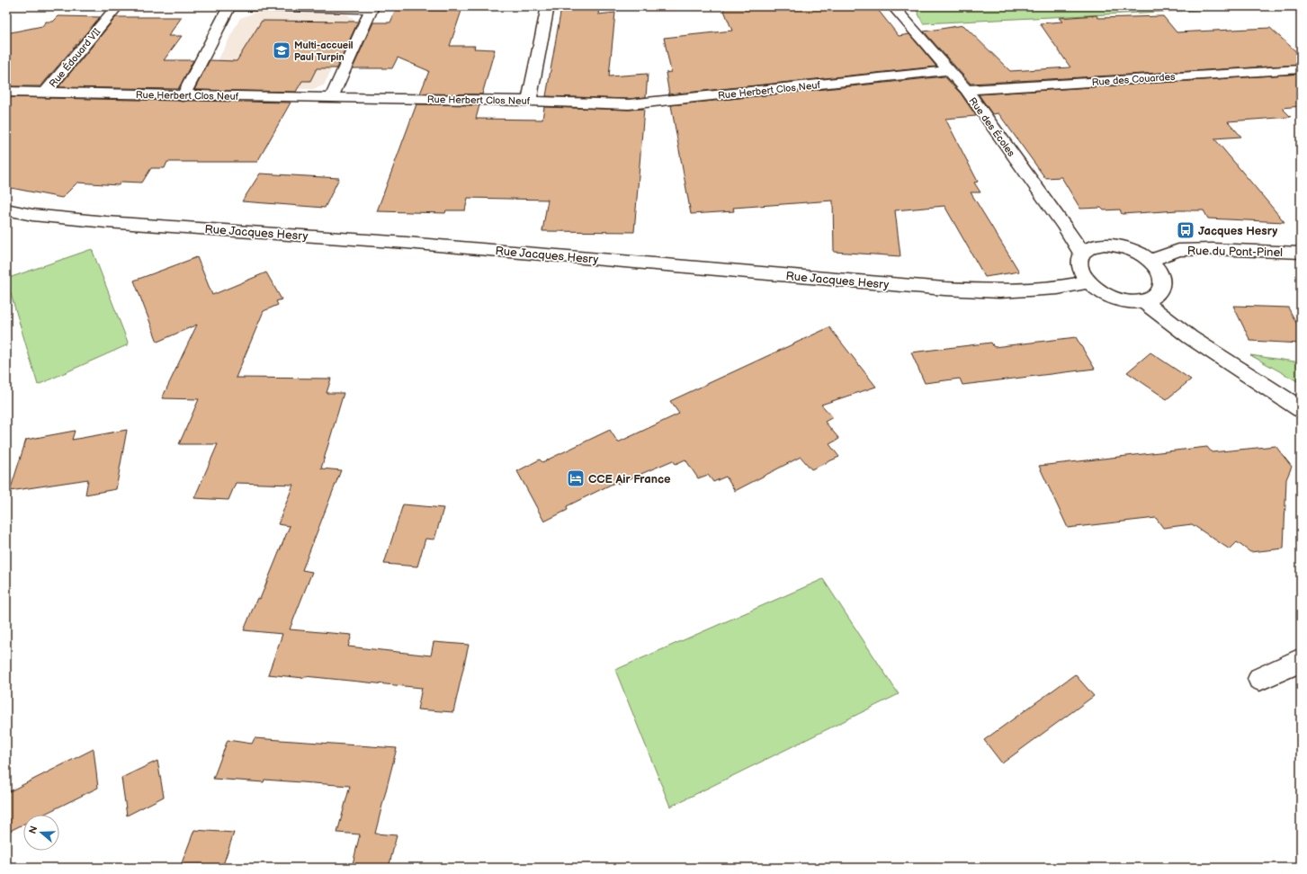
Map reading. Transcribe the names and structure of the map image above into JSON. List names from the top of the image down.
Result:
{
  "streets": {
    "street": [
      "Rue Édouard VII",
      "Rue des Couardes",
      "Rue Herbert Clos Neuf",
      "Rue des Écoles",
      "Rue Jacques Hesry",
      "Rue du Pont-Pinel"
    ]
  },
  "crossings": [
    ["Rue Édouard VII", "Rue Herbert Clos Neuf"],
    ["Rue des Couardes", "Rue des Écoles"],
    ["Rue Herbert Clos Neuf", "Rue des Écoles"],
    ["Rue des Écoles", "Rue Jacques Hesry"],
    ["Rue des Écoles", "Rue du Pont-Pinel"],
    ["Rue Jacques Hesry", "Rue du Pont-Pinel"]
  ],
  "places": {
    "school or university": ["Multi-accueil Paul Turpin"],
    "bus stop": ["Jacques Hesry"],
    "hotel": ["CCE Air France"]
  },
  "north": "left"
}
